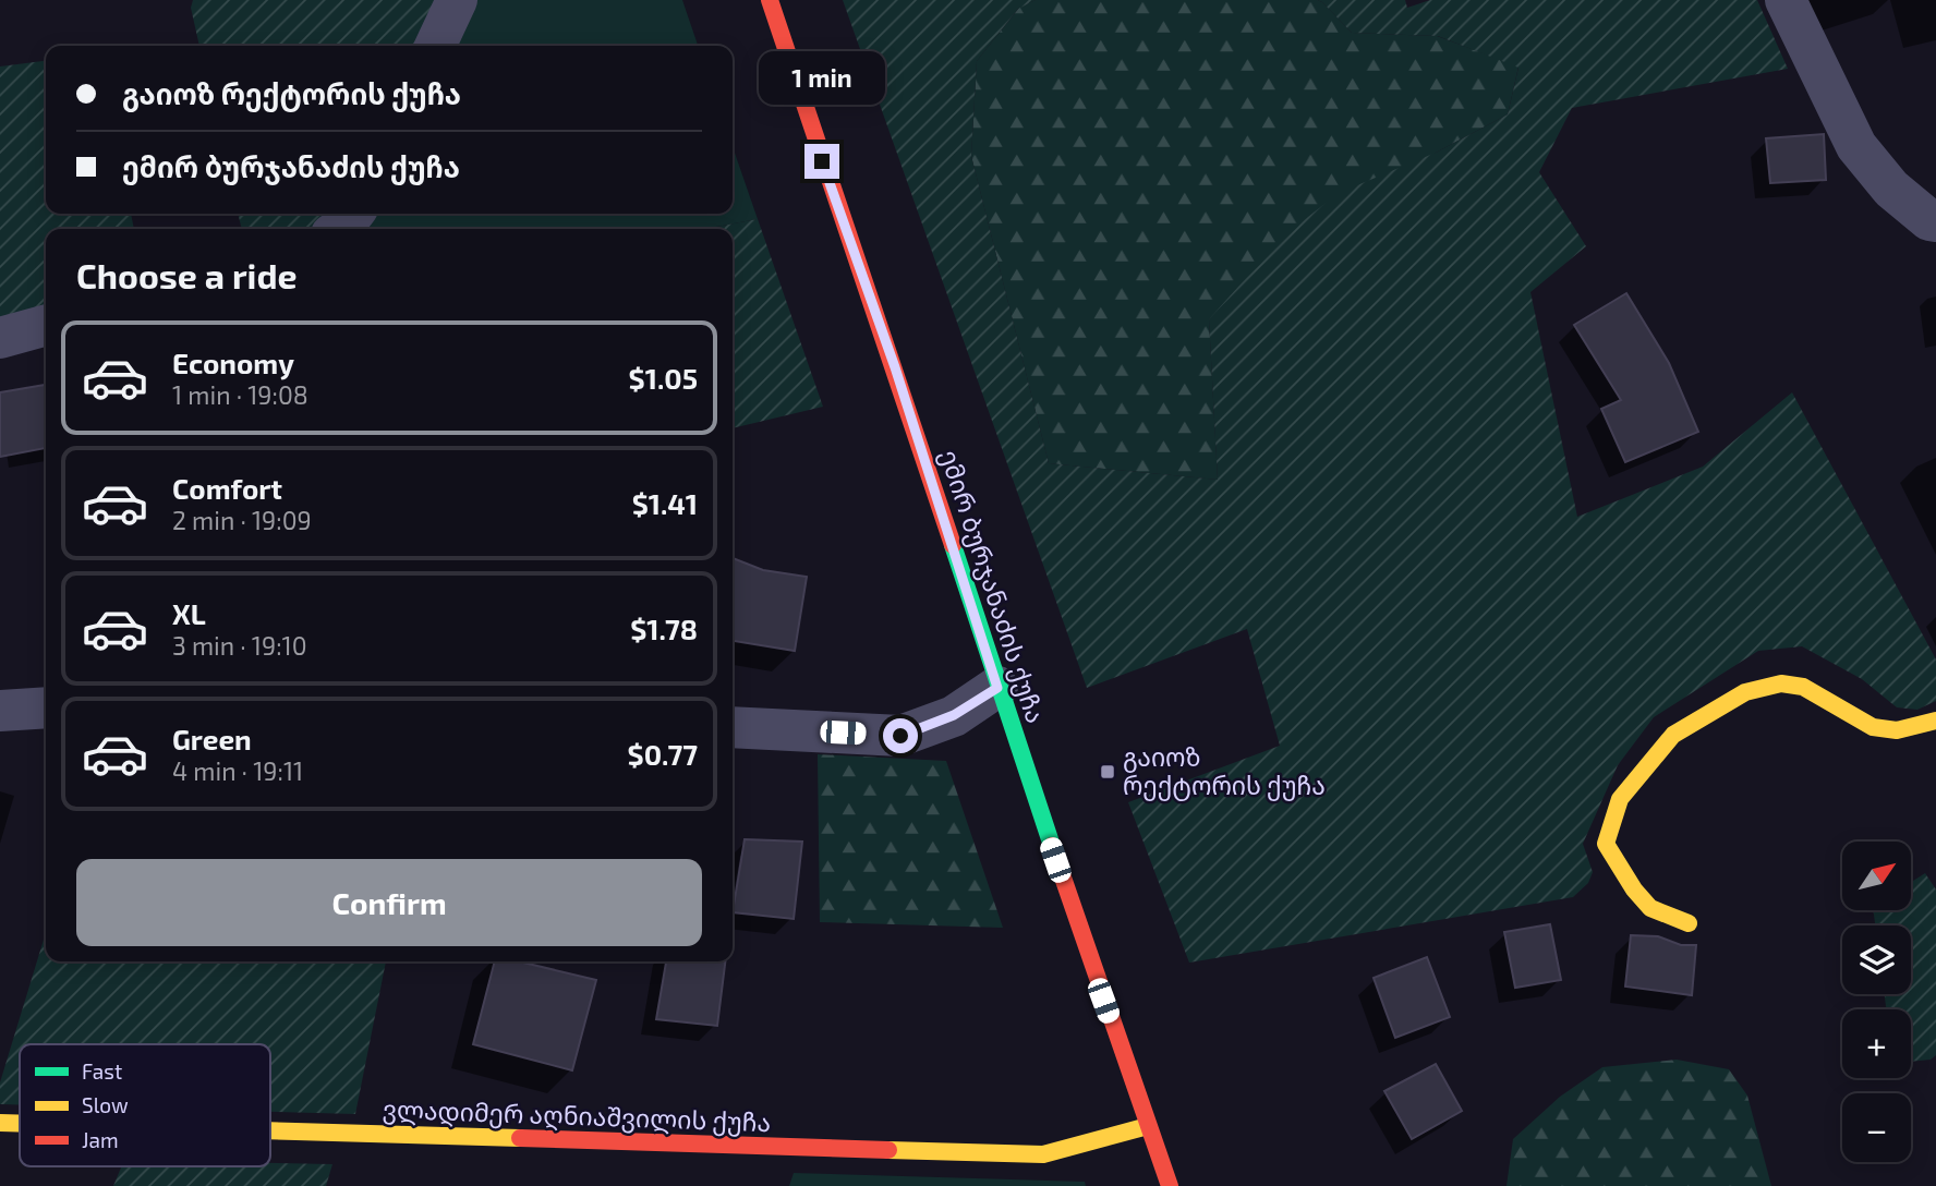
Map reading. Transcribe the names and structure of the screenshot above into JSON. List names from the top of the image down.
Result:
{
  "streets": {
    "street": ["ემირ ბურჯანაძის ქუჩა", "ვლადიმერ აღნიაშვილის ქუჩა"]
  },
  "crossings": [
    ["ემირ ბურჯანაძის ქუჩა", "ვლადიმერ აღნიაშვილის ქუჩა"]
  ],
  "places": {
    "transit": ["გაიოზ რექტორის ქუჩა"]
  },
  "legend": ["Fast", "Slow", "Jam"],
  "north": "top right",
  "page": {
    "banner": ["გაიოზ რექტორის ქუჩა", "ემირ ბურჯანაძის ქუჩა"],
    "bubble": "1 min",
    "heading": "Choose a ride",
    "list": [
      {
        "name": "Economy",
        "note": "1 min · 19:08",
        "value": "$1.05"
      },
      {
        "name": "Comfort",
        "note": "2 min · 19:09",
        "value": "$1.41"
      },
      {
        "name": "XL",
        "note": "3 min · 19:10",
        "value": "$1.78"
      },
      {
        "name": "Green",
        "note": "4 min · 19:11",
        "value": "$0.77"
      }
    ],
    "map_buttons": ["+", "−"],
    "buttons": "Confirm"
  }
}
